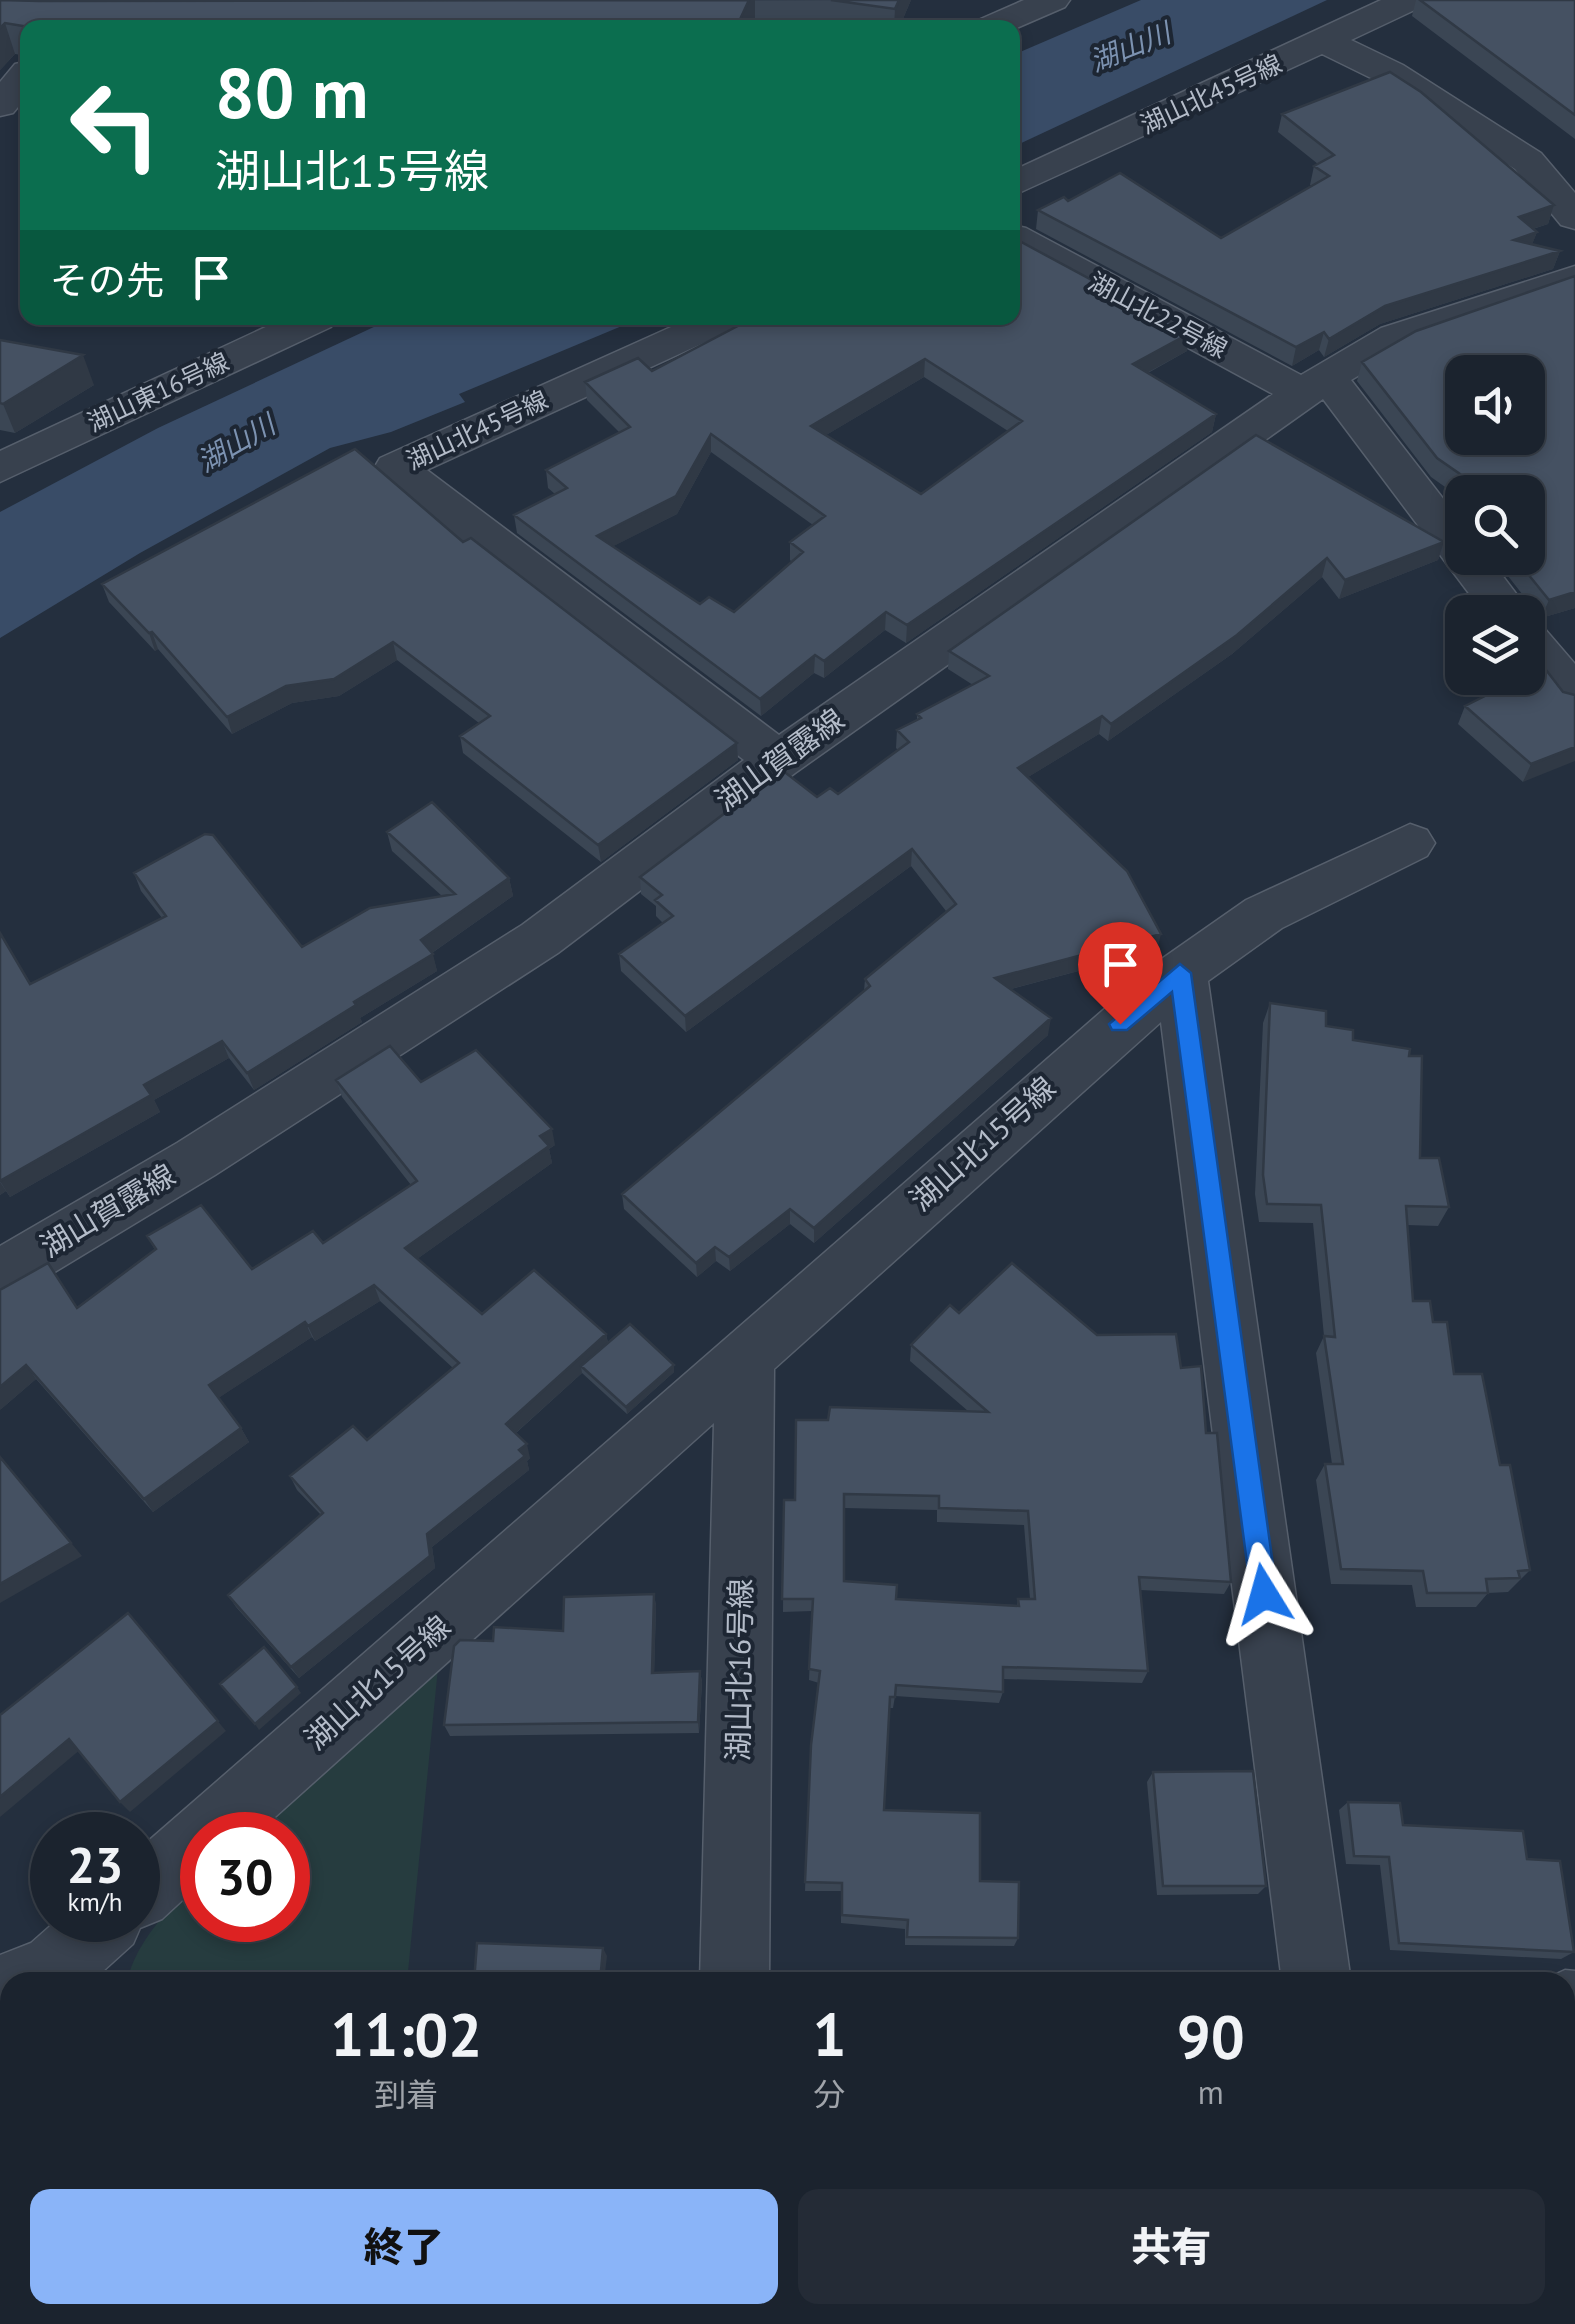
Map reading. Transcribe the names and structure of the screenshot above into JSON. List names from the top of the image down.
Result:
{
  "streets": {
    "street": [
      "湖山北45号線",
      "湖山北22号線",
      "湖山東16号線",
      "湖山賀露線",
      "湖山北15号線",
      "湖山北16号線"
    ]
  },
  "crossings": [
    ["湖山北45号線", "湖山賀露線"],
    ["湖山北22号線", "湖山賀露線"],
    ["湖山北15号線", "湖山北16号線"]
  ],
  "water": ["湖山川"],
  "page": {
    "turn": ["80 m", "湖山北15号線"],
    "then": "その先",
    "speed": "23 km/h",
    "limit": "30",
    "eta": [
      "11:02",
      "到着",
      "1",
      "分",
      "90",
      "m"
    ],
    "buttons": ["終了", "共有"]
  }
}
